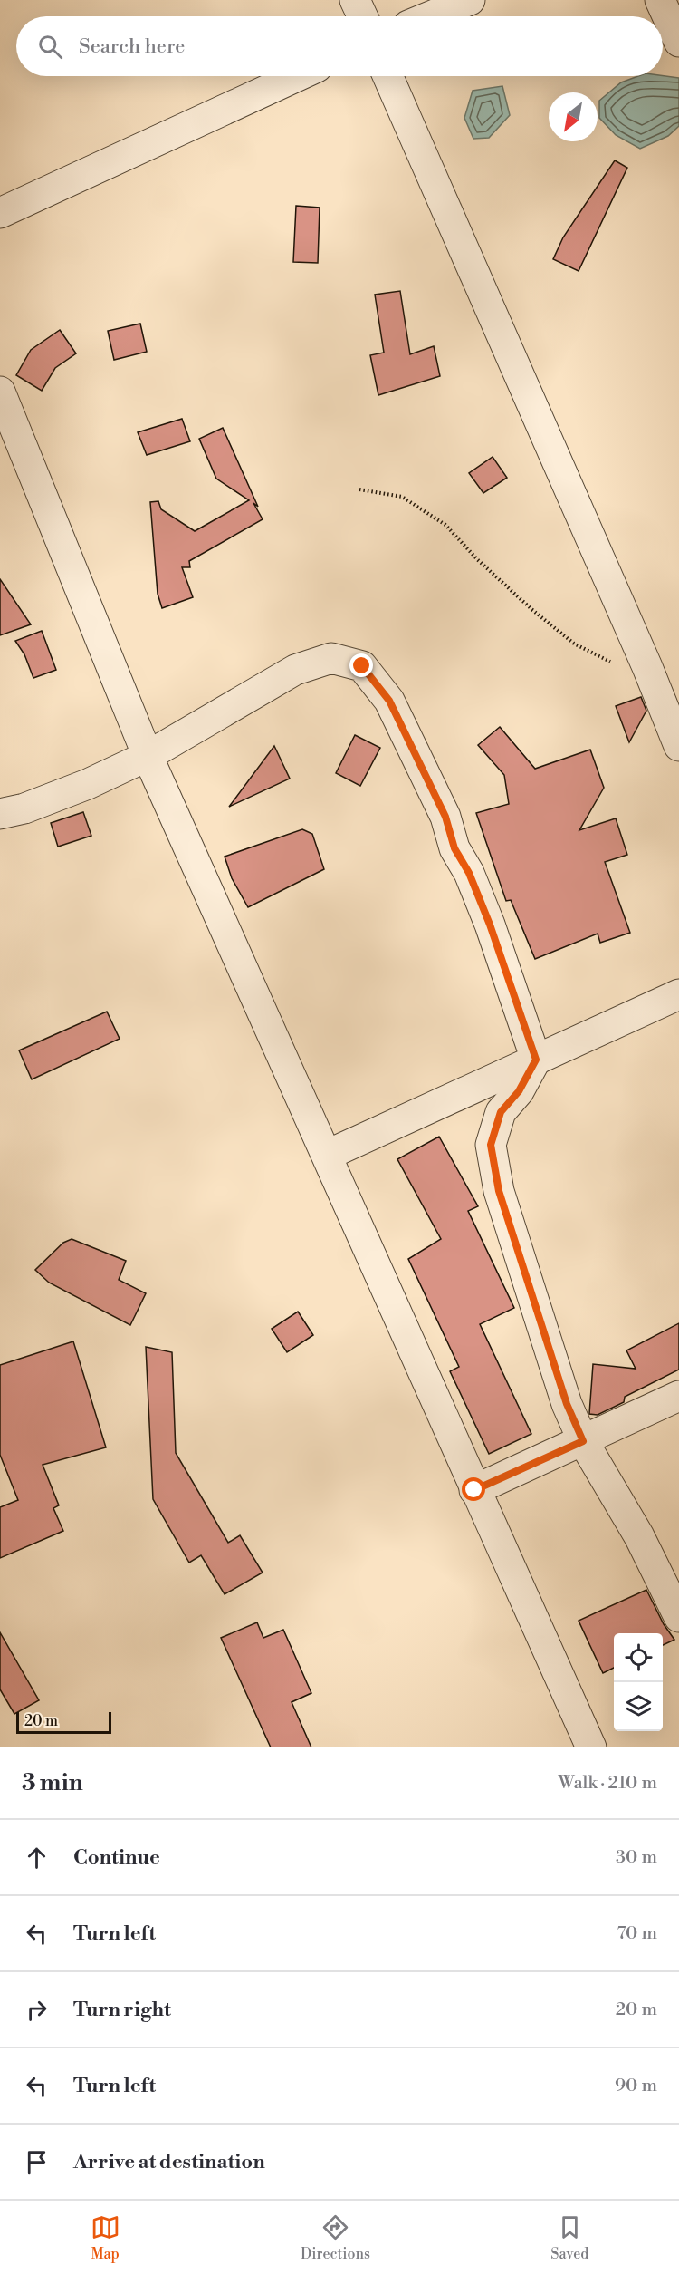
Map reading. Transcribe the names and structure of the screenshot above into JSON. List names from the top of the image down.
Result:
{
  "scale_bar": "20 m",
  "north": "bottom left",
  "page": {
    "search": "Search here",
    "scale": "20 m",
    "heading": ["3 min", "Walk · 210 m"],
    "list": [
      ["Continue", "30 m"],
      ["Turn left", "70 m"],
      ["Turn right", "20 m"],
      ["Turn left", "90 m"],
      "Arrive at destination"
    ],
    "nav": ["Map", "Directions", "Saved"]
  }
}
